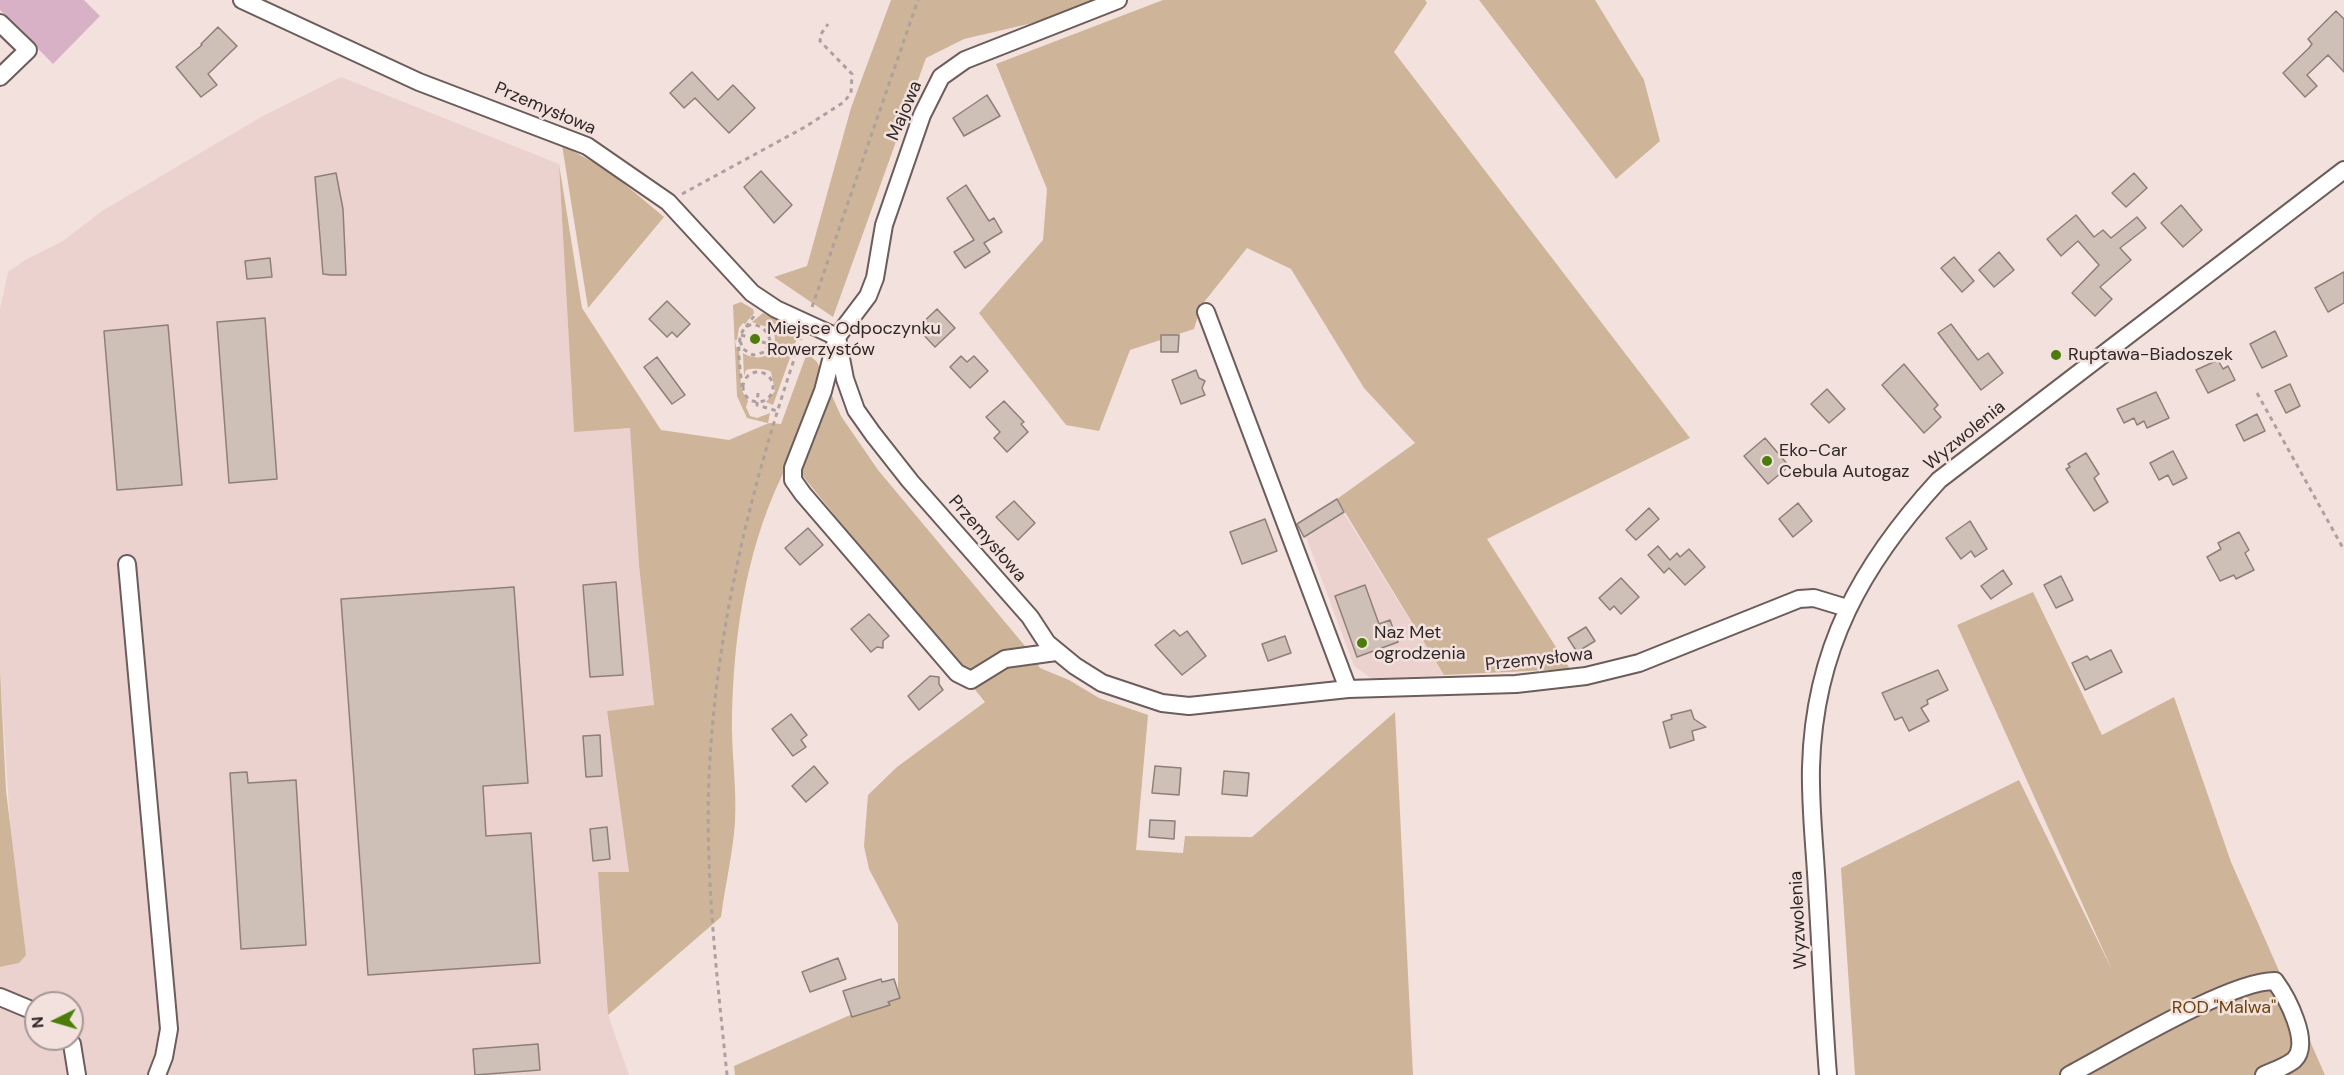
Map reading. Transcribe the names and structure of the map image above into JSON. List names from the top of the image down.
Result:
{
  "streets": {
    "street": ["Przemysłowa", "Majowa", "Wyzwolenia"]
  },
  "crossings": [
    ["Przemysłowa", "Majowa"],
    ["Przemysłowa", "Wyzwolenia"]
  ],
  "parks": ["ROD \"Malwa\""],
  "places": [
    "Miejsce Odpoczynku Rowerzystów",
    "Ruptawa-Biadoszek",
    "Eko-Car Cebula Autogaz",
    "Naz Met ogrodzenia"
  ],
  "north": "left"
}
